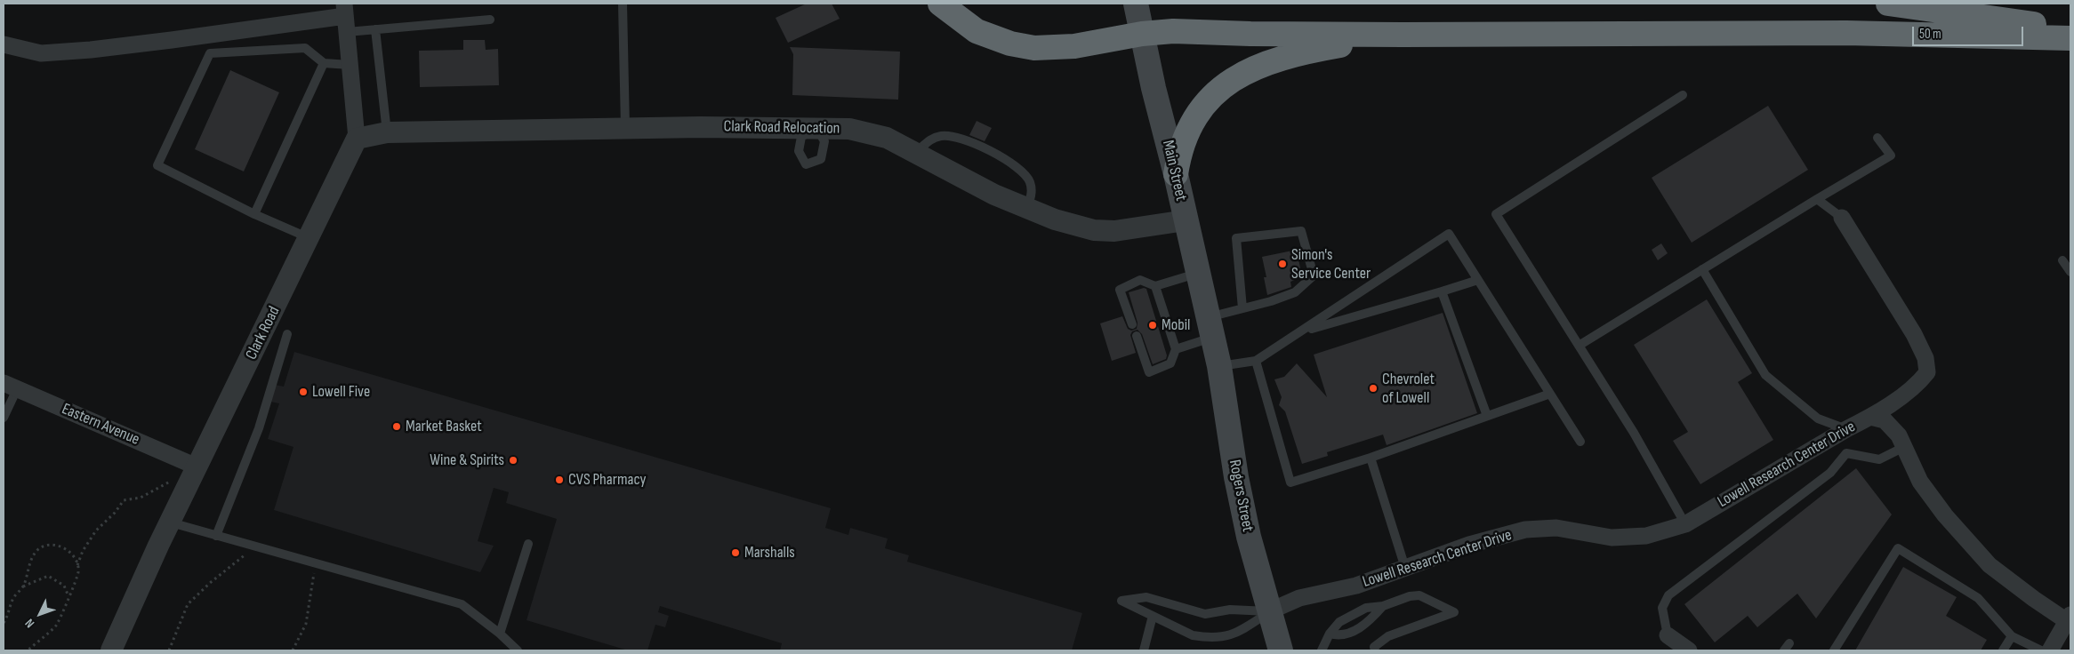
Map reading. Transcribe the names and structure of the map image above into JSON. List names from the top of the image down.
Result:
{
  "streets": {
    "main road": ["Main Street", "Rogers Street"],
    "street": [
      "Clark Road Relocation",
      "Clark Road",
      "Eastern Avenue",
      "Lowell Research Center Drive"
    ]
  },
  "crossings": [
    ["Clark Road Relocation", "Main Street"],
    ["Clark Road Relocation", "Clark Road"],
    ["Main Street", "Rogers Street"],
    ["Clark Road", "Eastern Avenue"],
    ["Lowell Research Center Drive", "Rogers Street"]
  ],
  "places": [
    "Simon's Service Center",
    "Mobil",
    "Chevrolet of Lowell",
    "Lowell Five",
    "Market Basket",
    "Wine & Spirits",
    "CVS Pharmacy",
    "Marshalls"
  ],
  "scale_bar": "50 m",
  "north": "bottom left"
}
